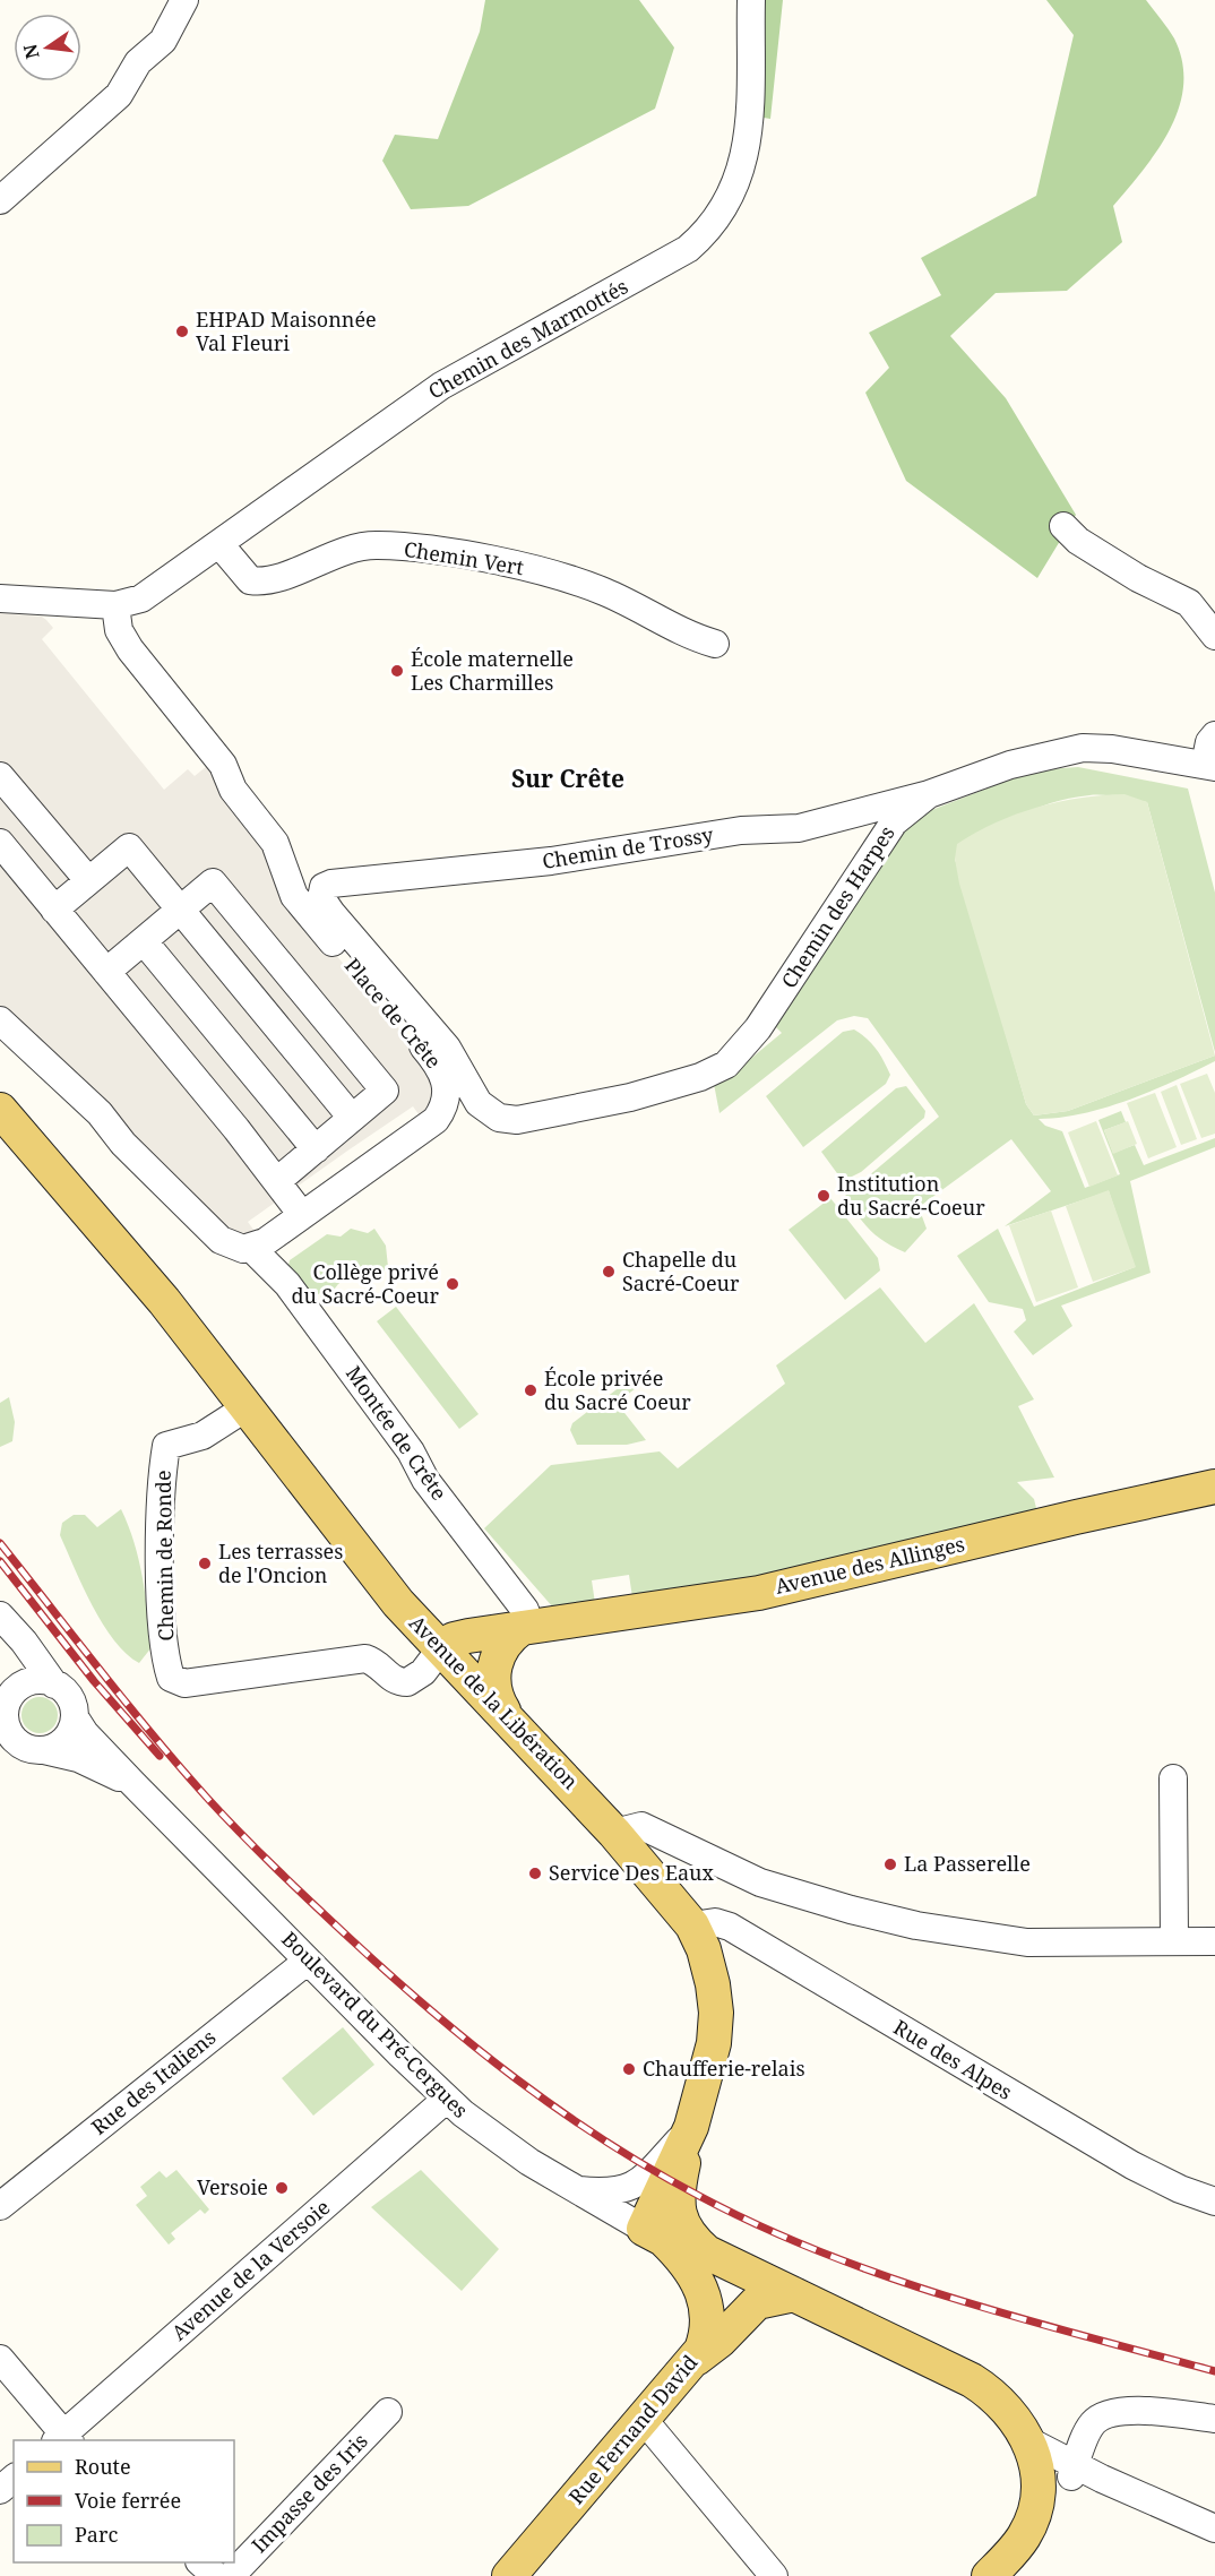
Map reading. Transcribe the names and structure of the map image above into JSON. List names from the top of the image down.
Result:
{
  "streets": {
    "main road": [
      "Avenue des Allinges",
      "Avenue de la Libération",
      "Boulevard du Pré-Cergues",
      "Rue Fernand David"
    ],
    "street": [
      "Chemin des Marmottés",
      "Chemin Vert",
      "Chemin de Trossy",
      "Chemin des Harpes",
      "Place de Crête",
      "Montée de Crête",
      "Chemin de Ronde",
      "Rue des Alpes",
      "Rue des Italiens",
      "Avenue de la Versoie",
      "Impasse des Iris"
    ]
  },
  "crossings": [
    ["Chemin des Marmottés", "Chemin Vert"],
    ["Chemin des Marmottés", "Place de Crête"],
    ["Chemin de Trossy", "Chemin des Harpes"],
    ["Chemin de Trossy", "Place de Crête"],
    ["Chemin des Harpes", "Place de Crête"],
    ["Place de Crête", "Montée de Crête"],
    ["Montée de Crête", "Avenue des Allinges"],
    ["Chemin de Ronde", "Avenue des Allinges"],
    ["Chemin de Ronde", "Avenue de la Libération"],
    ["Avenue des Allinges", "Avenue de la Libération"],
    ["Avenue de la Libération", "Boulevard du Pré-Cergues"],
    ["Avenue de la Libération", "Rue des Alpes"],
    ["Avenue de la Libération", "Rue Fernand David"],
    ["Boulevard du Pré-Cergues", "Rue des Italiens"],
    ["Boulevard du Pré-Cergues", "Avenue de la Versoie"],
    ["Boulevard du Pré-Cergues", "Rue Fernand David"]
  ],
  "districts": ["Sur Crête"],
  "places": [
    "EHPAD Maisonnée Val Fleuri",
    "École maternelle Les Charmilles",
    "Institution du Sacré-Coeur",
    "Chapelle du Sacré-Coeur",
    "Collège privé du Sacré-Coeur",
    "École privée du Sacré Coeur",
    "Les terrasses de l'Oncion",
    "La Passerelle",
    "Service Des Eaux",
    "Chaufferie-relais",
    "Versoie"
  ],
  "legend": ["Route", "Voie ferrée", "Parc"],
  "north": "left"
}
